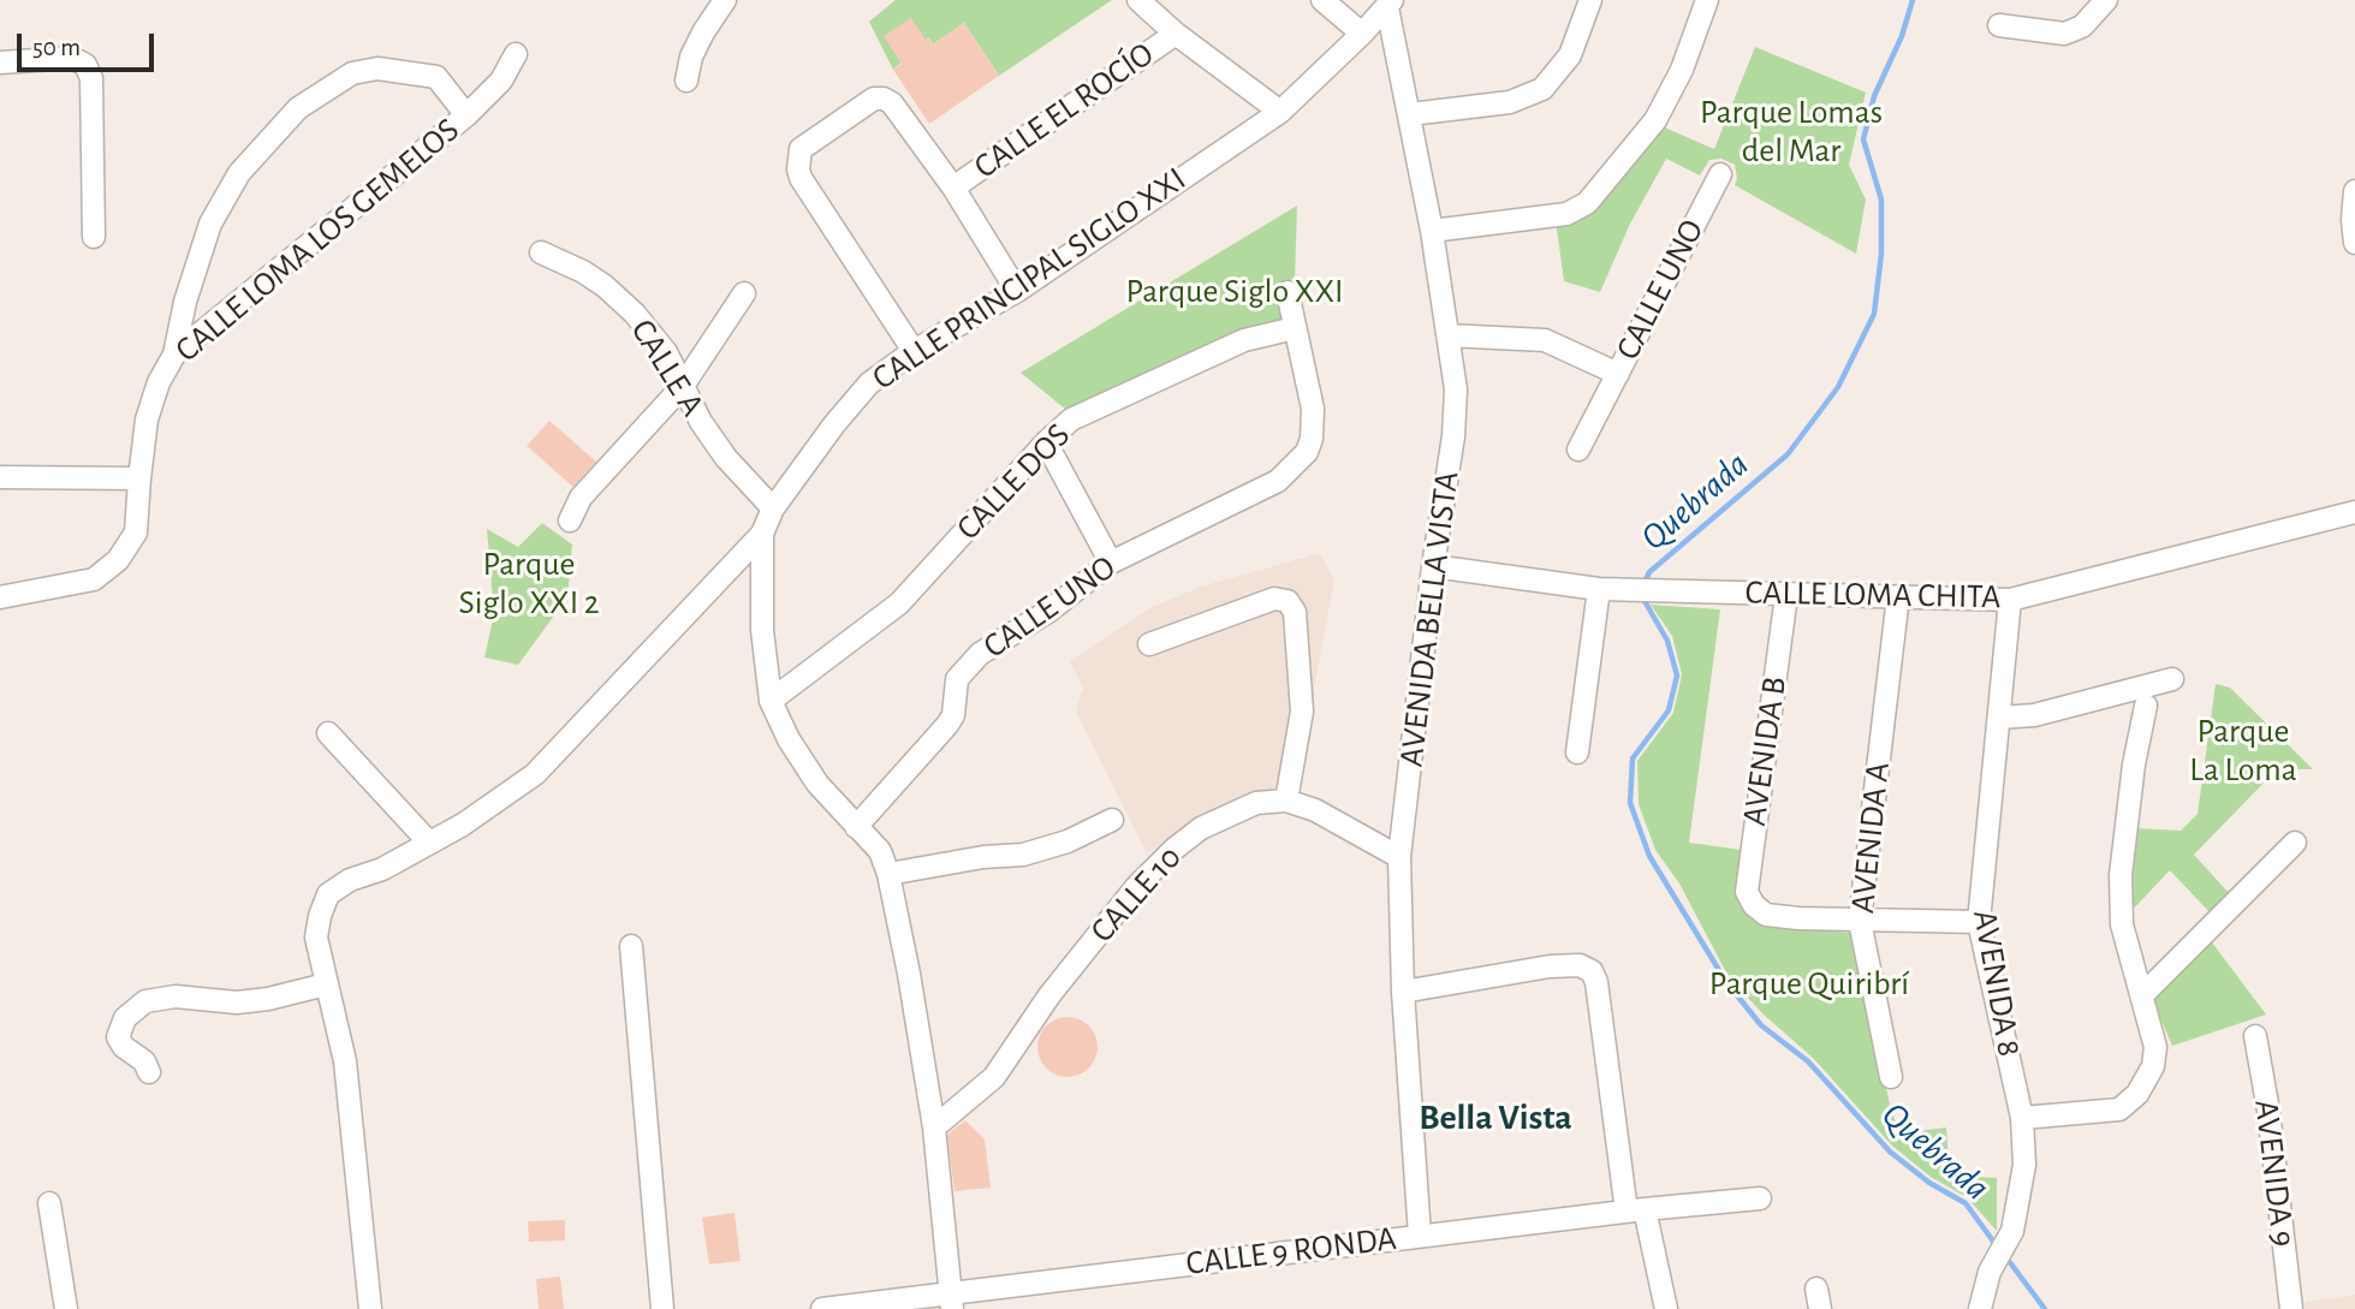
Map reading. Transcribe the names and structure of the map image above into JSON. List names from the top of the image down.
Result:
{
  "streets": {
    "street": [
      "CALLE EL ROCÍO",
      "CALLE LOMA LOS GEMELOS",
      "CALLE PRINCIPAL SIGLO XXI",
      "CALLE UNO",
      "CALLE A",
      "CALLE DOS",
      "CALLE LOMA CHITA",
      "AVENIDA BELLA VISTA",
      "AVENIDA B",
      "AVENIDA A",
      "CALLE 10",
      "AVENIDA 8",
      "AVENIDA 9",
      "CALLE 9 RONDA"
    ]
  },
  "crossings": [
    ["CALLE PRINCIPAL SIGLO XXI", "CALLE A"],
    ["CALLE PRINCIPAL SIGLO XXI", "AVENIDA BELLA VISTA"],
    ["CALLE UNO", "CALLE DOS"],
    ["CALLE LOMA CHITA", "AVENIDA BELLA VISTA"],
    ["CALLE LOMA CHITA", "AVENIDA B"],
    ["CALLE LOMA CHITA", "AVENIDA A"],
    ["CALLE LOMA CHITA", "AVENIDA 8"],
    ["AVENIDA BELLA VISTA", "CALLE 9 RONDA"],
    ["AVENIDA B", "AVENIDA A"]
  ],
  "districts": ["Bella Vista"],
  "water": ["Quebrada"],
  "parks": [
    "Parque Lomas del Mar",
    "Parque Siglo XXI",
    "Parque Siglo XXI 2",
    "Parque La Loma",
    "Parque Quiribrí"
  ],
  "scale_bar": "50 m"
}
